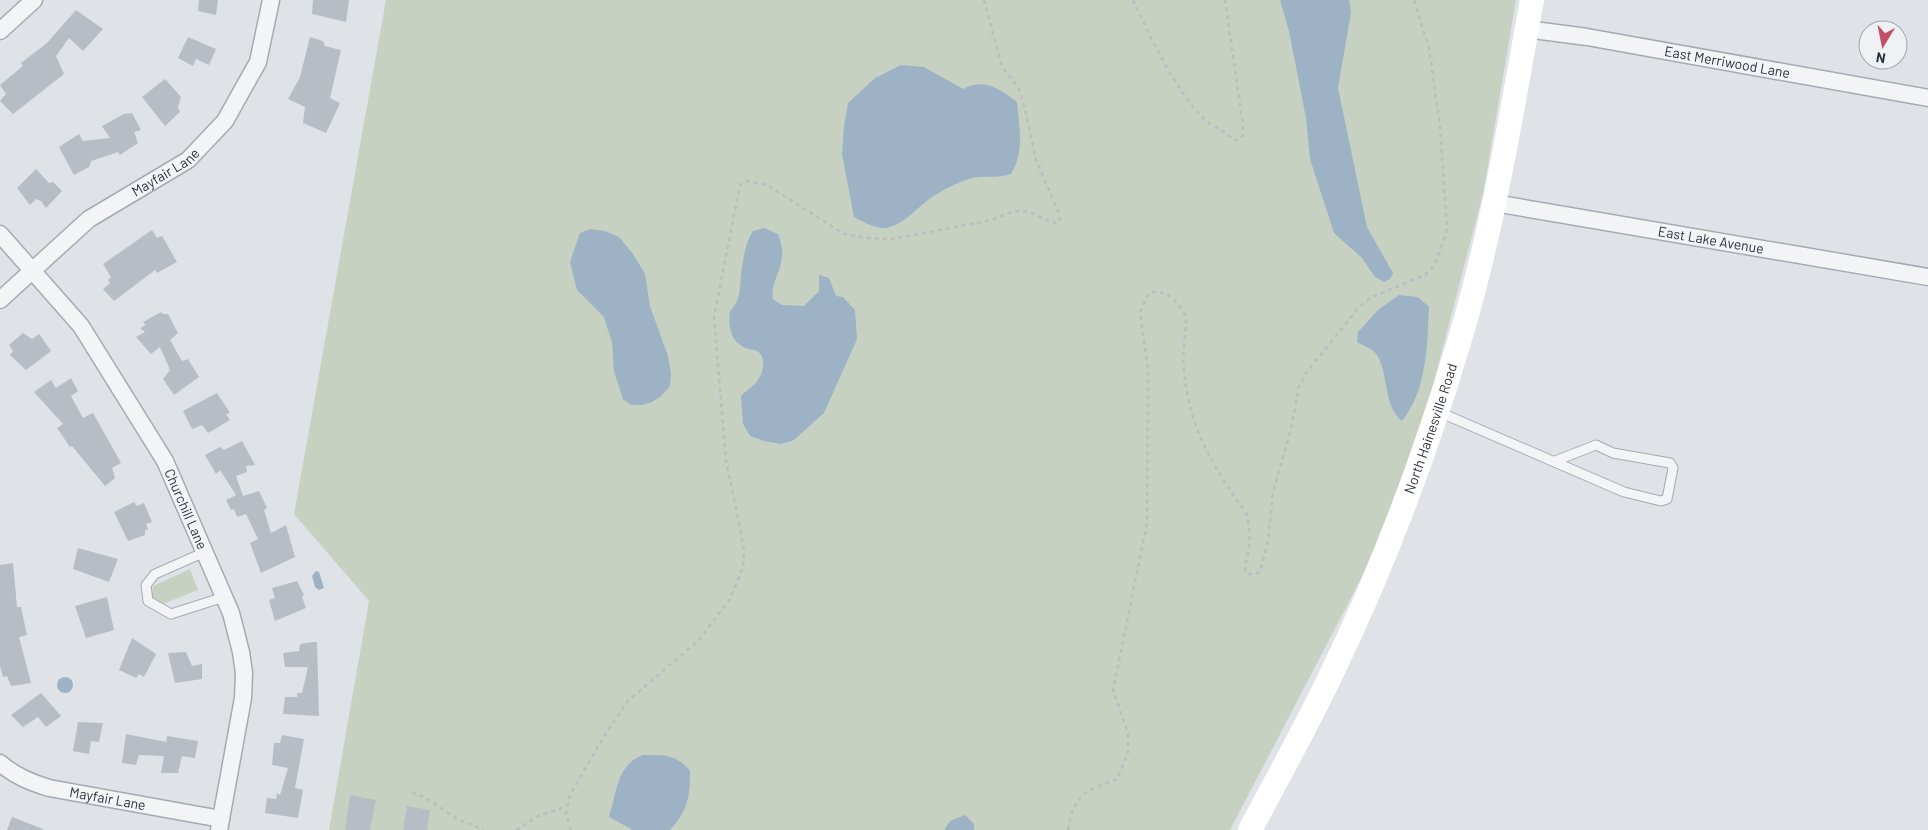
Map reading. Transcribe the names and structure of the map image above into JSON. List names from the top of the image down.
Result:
{
  "streets": {
    "main road": ["North Hainesville Road"],
    "street": [
      "East Merriwood Lane",
      "Mayfair Lane",
      "East Lake Avenue",
      "Churchill Lane"
    ]
  },
  "crossings": [
    ["East Merriwood Lane", "North Hainesville Road"],
    ["Mayfair Lane", "Churchill Lane"],
    ["East Lake Avenue", "North Hainesville Road"]
  ],
  "north": "bottom"
}
